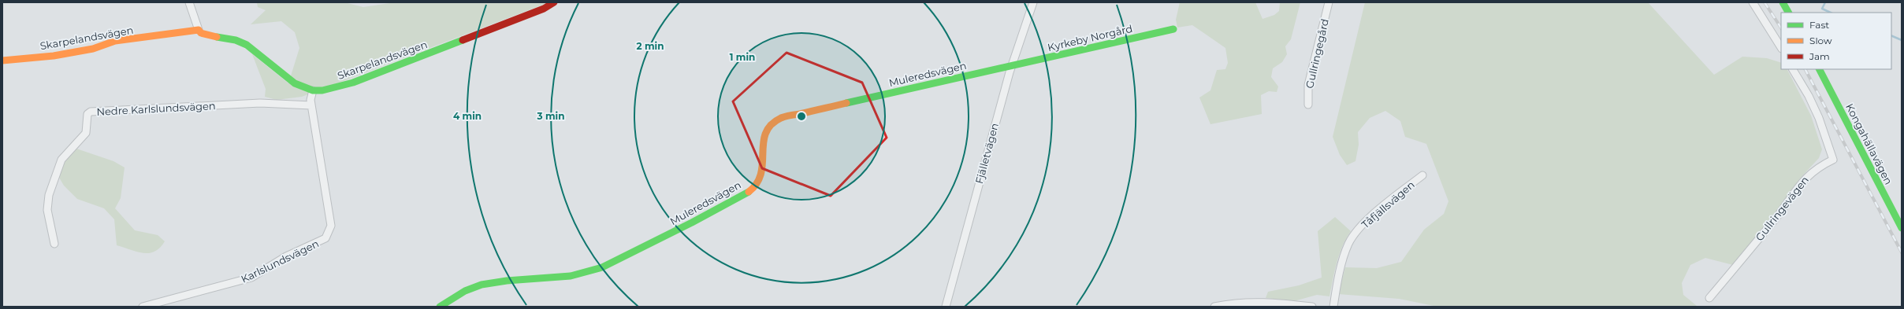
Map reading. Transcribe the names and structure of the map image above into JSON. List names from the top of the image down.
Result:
{
  "streets": {
    "street": [
      "Skarpelandsvägen",
      "Kyrkeby Norgård",
      "Gullringegård",
      "Muleredsvägen",
      "Nedre Karlslundsvägen",
      "Kongahällavägen",
      "Fjälletvägen",
      "Tåfjällsvägen",
      "Gullringevägen",
      "Karlslundsvägen"
    ]
  },
  "crossings": [
    ["Skarpelandsvägen", "Karlslundsvägen"],
    ["Kyrkeby Norgård", "Muleredsvägen"],
    ["Kyrkeby Norgård", "Fjälletvägen"],
    ["Muleredsvägen", "Fjälletvägen"],
    ["Nedre Karlslundsvägen", "Karlslundsvägen"]
  ],
  "legend": ["Fast", "Slow", "Jam"],
  "rings": [
    "2 min",
    "1 min",
    "3 min",
    "4 min"
  ]
}
